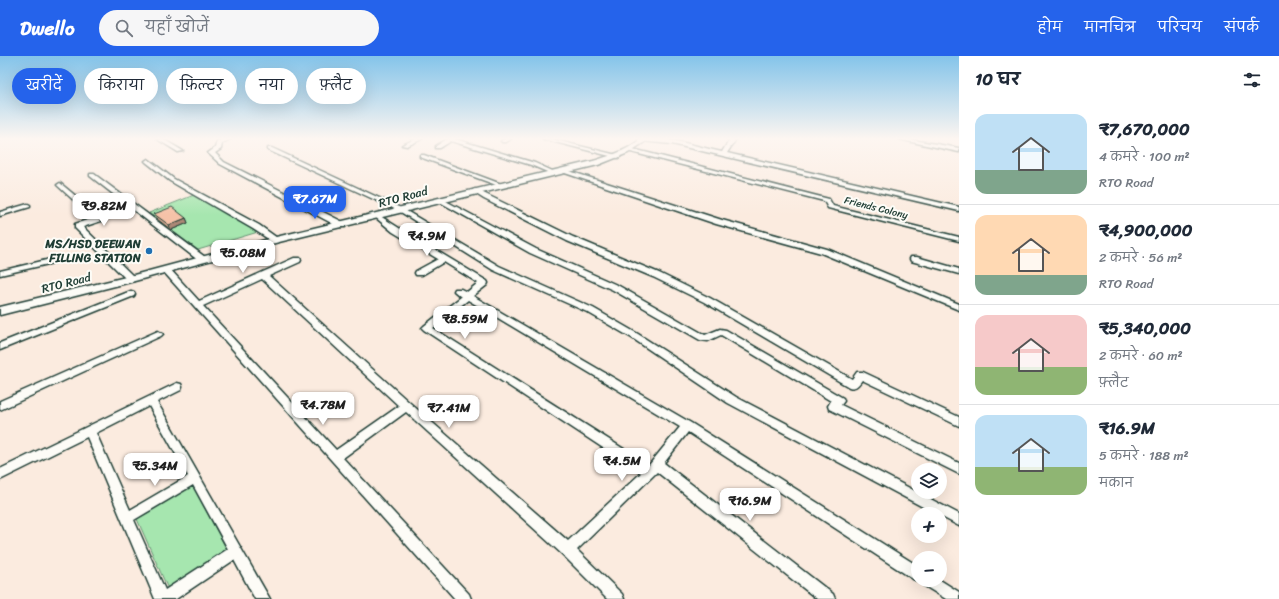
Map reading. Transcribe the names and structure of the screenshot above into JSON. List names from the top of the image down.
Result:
{
  "streets": {
    "street": ["RTO Road", "Friends Colony"]
  },
  "places": ["MS/HSD DEEWAN FILLING STATION"],
  "page": {
    "header": "Dwello",
    "search": "यहाँ खोजें",
    "nav": [
      "होम",
      "मानचित्र",
      "परिचय",
      "संपर्क"
    ],
    "heading": "10 घर",
    "chip": [
      "खरीदें",
      "किराया",
      "फ़िल्टर",
      "नया",
      "फ़्लैट"
    ],
    "list": [
      {
        "name": "₹7,670,000",
        "note": "4 कमरे · 100 m² · RTO Road"
      },
      {
        "name": "₹4,900,000",
        "note": "2 कमरे · 56 m² · RTO Road"
      },
      {
        "name": "₹5,340,000",
        "note": "2 कमरे · 60 m² · फ़्लैट"
      },
      {
        "name": "₹16.9M",
        "note": "5 कमरे · 188 m² · मकान"
      }
    ],
    "price": [
      "₹7.67M",
      "₹9.82M",
      "₹4.9M",
      "₹5.08M",
      "₹8.59M",
      "₹4.78M",
      "₹7.41M",
      "₹4.5M",
      "₹5.34M",
      "₹16.9M"
    ],
    "map_buttons": ["+", "−"]
  }
}
